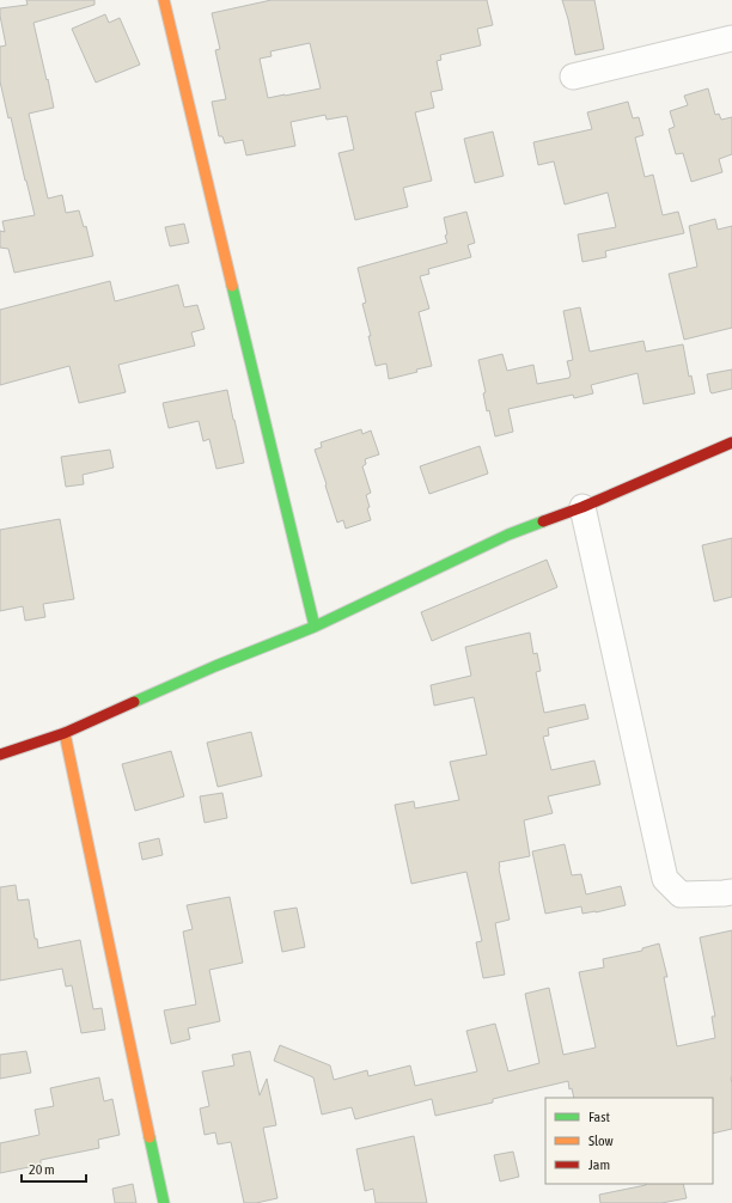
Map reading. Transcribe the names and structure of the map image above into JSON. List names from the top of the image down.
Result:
{
  "legend": ["Fast", "Slow", "Jam"],
  "scale_bar": "20 m"
}
